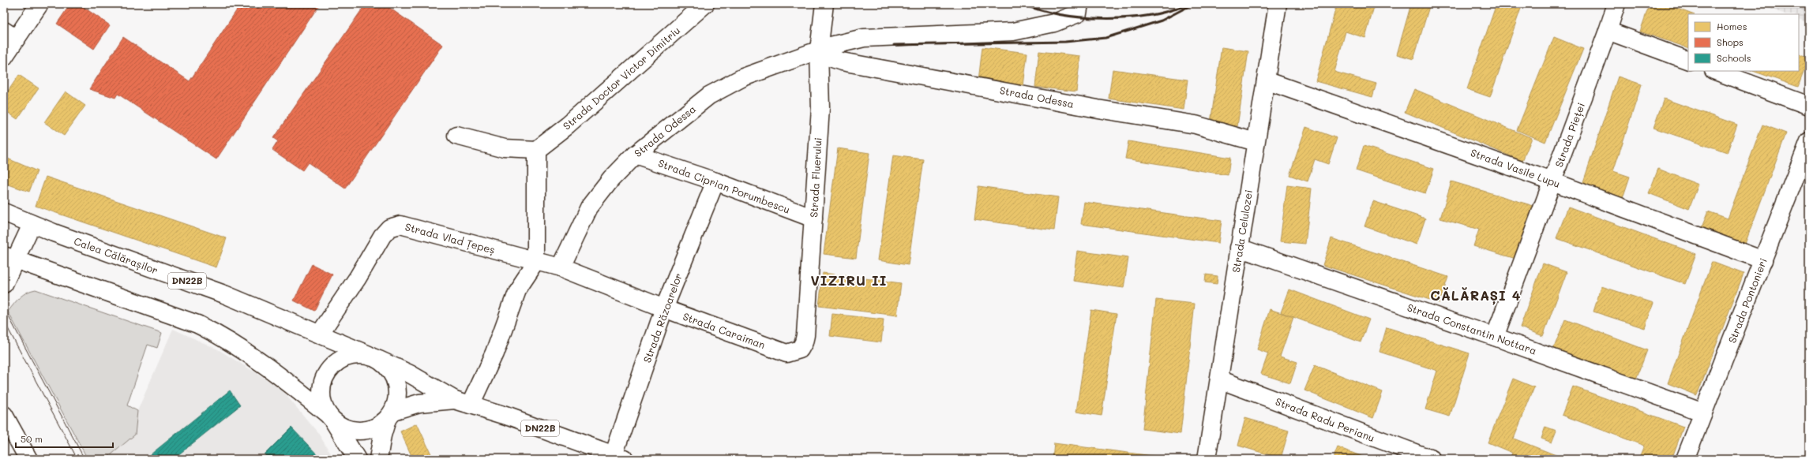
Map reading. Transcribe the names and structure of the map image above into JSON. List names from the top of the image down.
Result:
{
  "streets": {
    "street": [
      "Strada Doctor Victor Dimitriu",
      "Strada Odessa",
      "Strada Pieței",
      "Strada Vasile Lupu",
      "Strada Fluerului",
      "Strada Ciprian Porumbescu",
      "Strada Celulozei",
      "Strada Vlad Țepeș",
      "Calea Călărașilor",
      "DN22B",
      "Strada Pontonieri",
      "Strada Răzoarelor",
      "Strada Constantin Nottara",
      "Strada Caraiman",
      "Strada Radu Perianu"
    ]
  },
  "crossings": [
    ["Strada Odessa", "Strada Fluerului"],
    ["Strada Odessa", "Strada Ciprian Porumbescu"],
    ["Strada Odessa", "Strada Celulozei"],
    ["Strada Odessa", "Strada Vlad Țepeș"],
    ["Strada Odessa", "Strada Caraiman"],
    ["Strada Pieței", "Strada Vasile Lupu"],
    ["Strada Pieței", "Strada Constantin Nottara"],
    ["Strada Vasile Lupu", "Strada Celulozei"],
    ["Strada Vasile Lupu", "Strada Pontonieri"],
    ["Strada Fluerului", "Strada Ciprian Porumbescu"],
    ["Strada Fluerului", "Strada Caraiman"],
    ["Strada Ciprian Porumbescu", "Strada Răzoarelor"],
    ["Strada Celulozei", "Strada Constantin Nottara"],
    ["Strada Celulozei", "Strada Radu Perianu"],
    ["Strada Vlad Țepeș", "Calea Călărașilor"],
    ["Strada Vlad Țepeș", "Strada Caraiman"],
    ["Calea Călărașilor", "DN22B"],
    ["Calea Călărașilor", "Strada Răzoarelor"],
    ["Strada Pontonieri", "Strada Constantin Nottara"],
    ["Strada Răzoarelor", "Strada Caraiman"]
  ],
  "districts": ["VIZIRU II", "CĂLĂRAȘI 4"],
  "legend": ["Homes", "Shops", "Schools"],
  "scale_bar": "50 m"
}
